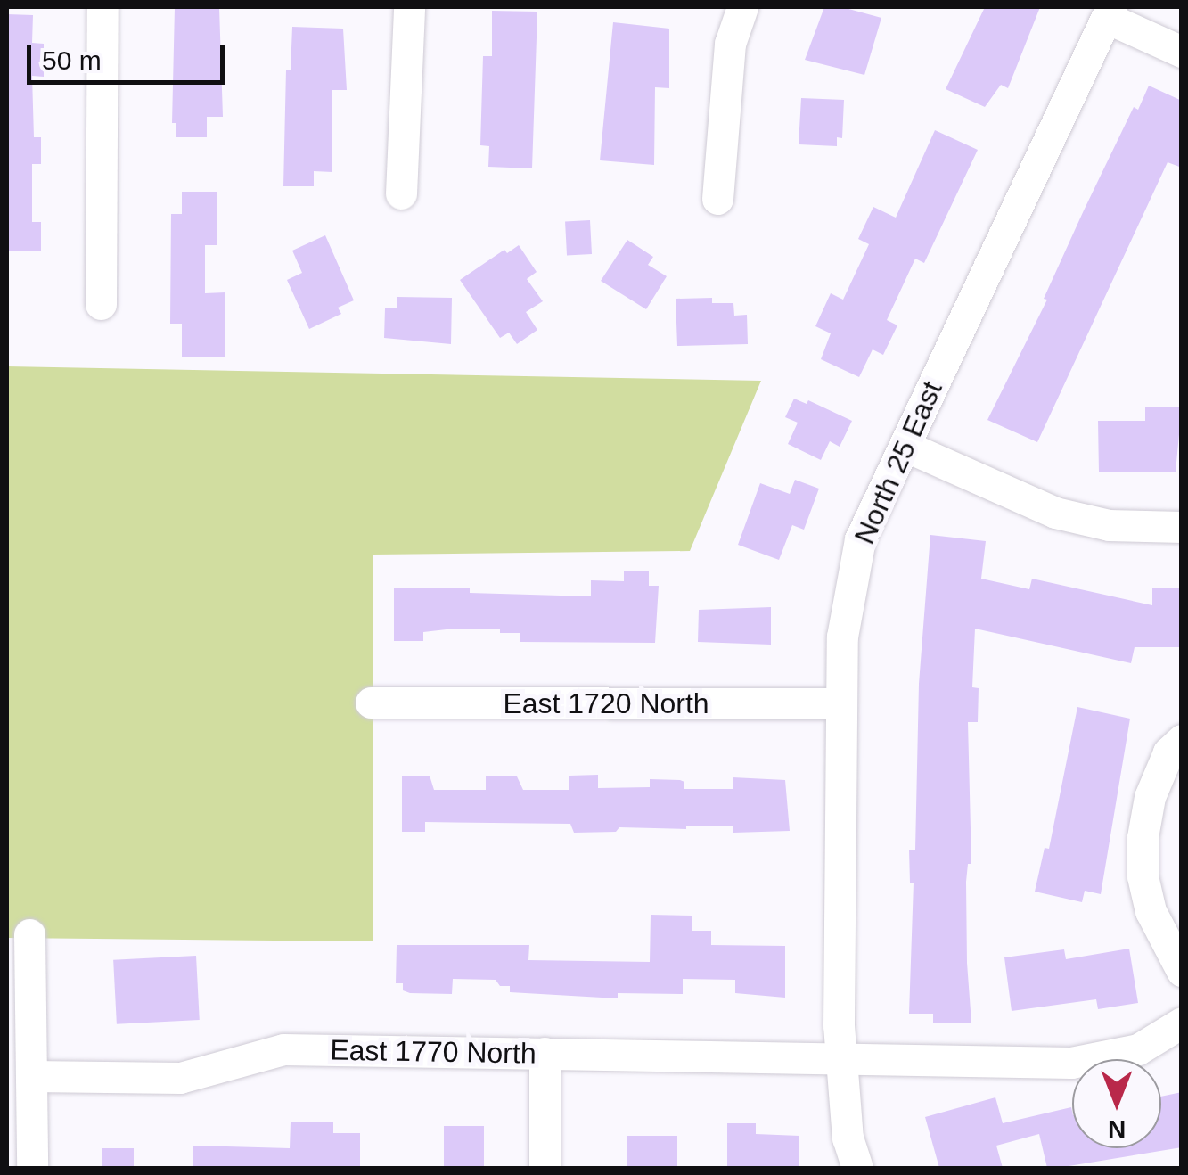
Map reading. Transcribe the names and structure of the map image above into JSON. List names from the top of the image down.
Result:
{
  "streets": {
    "street": ["North 25 East", "East 1720 North", "East 1770 North"]
  },
  "crossings": [
    ["North 25 East", "East 1720 North"],
    ["North 25 East", "East 1770 North"]
  ],
  "scale_bar": "50 m",
  "north": "bottom"
}
